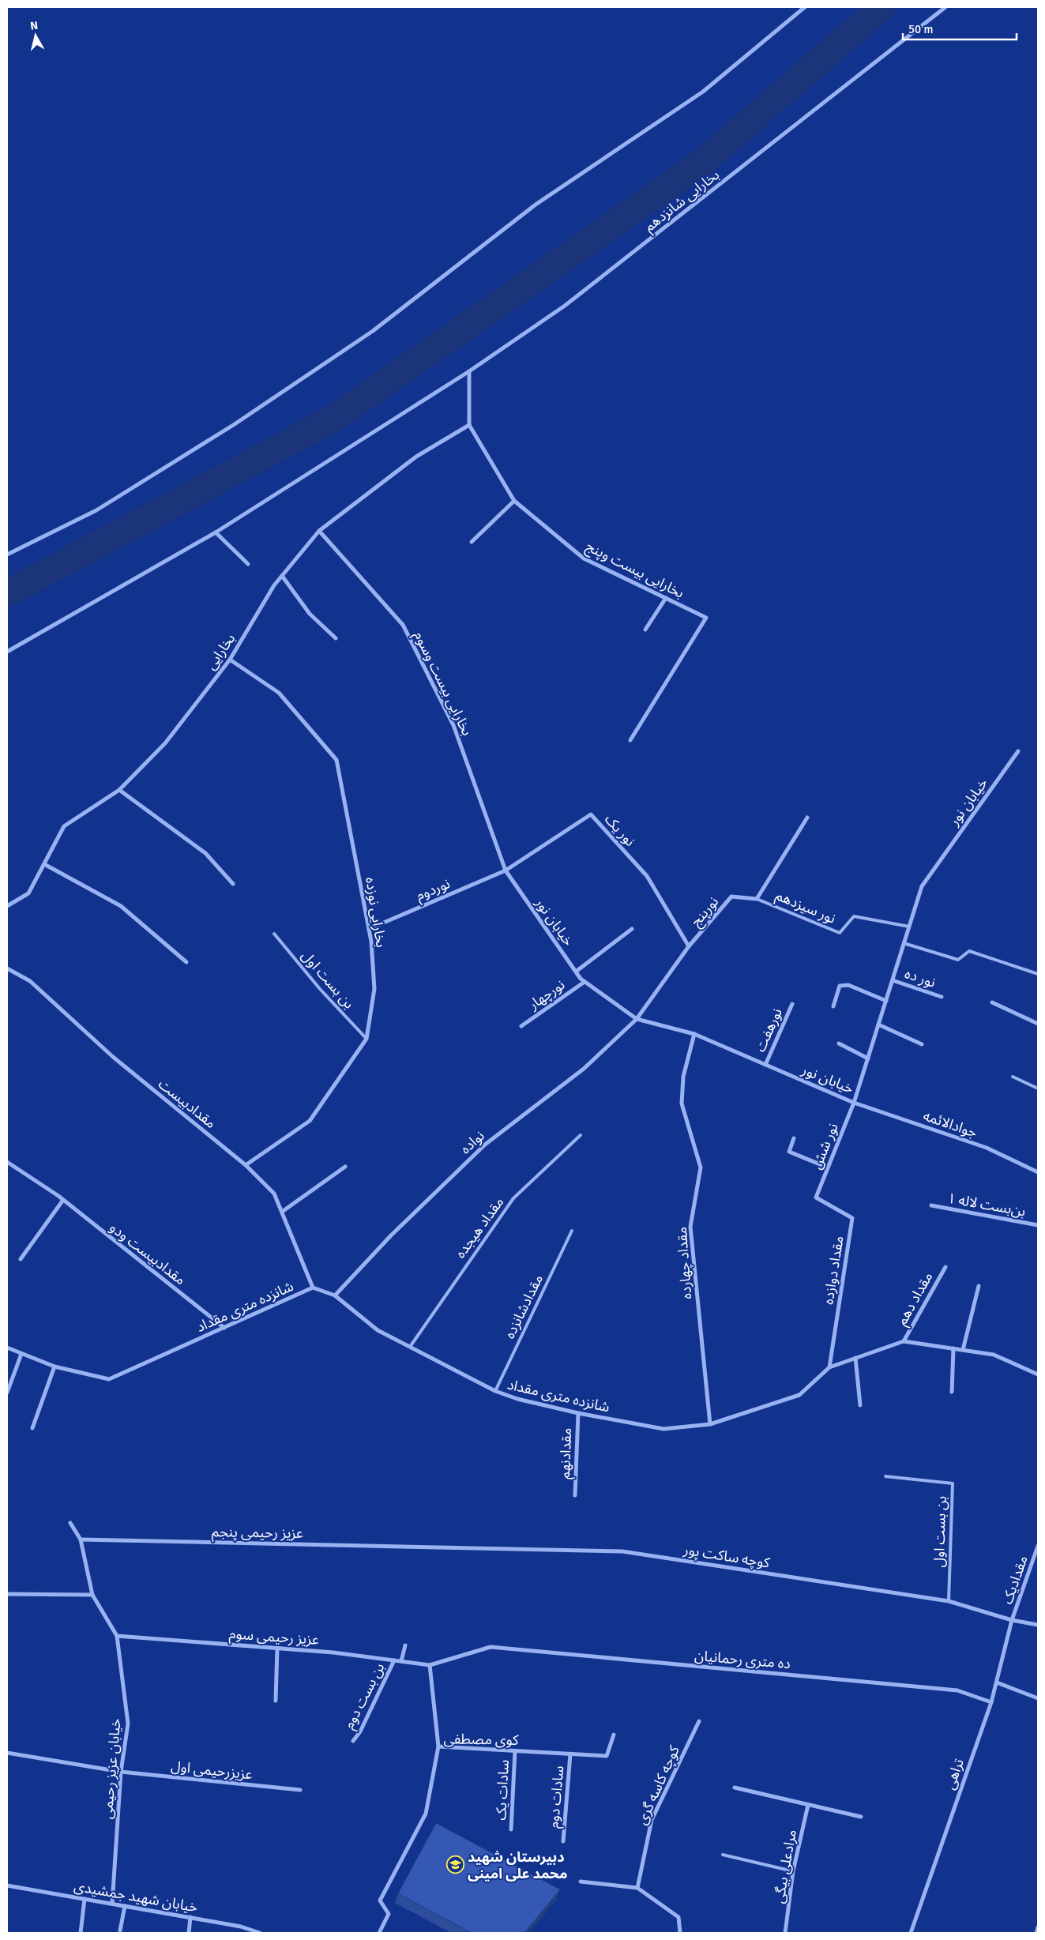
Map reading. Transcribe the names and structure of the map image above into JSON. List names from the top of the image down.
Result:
{
  "streets": {
    "street": [
      "بخارایی شانزدهم",
      "بخارایی بیست وپنج",
      "بخارایی",
      "بخارایی بیست وسوم",
      "خیابان نور",
      "نور یک",
      "نوردوم",
      "نورپنج",
      "بخارایی نوزده",
      "نور ده",
      "نورچهار",
      "نورهفت",
      "مقدادبیست",
      "جوادالائمه",
      "نواده",
      "نور شش",
      "بن‌بست لاله ۱",
      "مقدادبیست ودو",
      "مقداد چهارده",
      "مقداد دوازده",
      "مقداد دهم",
      "شانزده متری مقداد",
      "مقدادنهم",
      "عزیز رحیمی پنجم",
      "کوچه ساکت پور",
      "مقدادیک",
      "عزیز رحیمی سوم",
      "ده متری رحمانیان",
      "بن بست دوم",
      "کوی مصطفی",
      "خیابان عزیز رحیمی",
      "عزیزرحیمی اول",
      "تراهی",
      "کوچه کاسه گری",
      "سادات یک",
      "سادات دوم",
      "مرادعلی بیگی",
      "خیابان شهید جمشیدی"
    ],
    "lane": [
      "نور سیزدهم",
      "بن بست اول",
      "مقداد هیجده",
      "مقدادشانزده"
    ]
  },
  "crossings": [
    ["بخارایی بیست وپنج", "بخارایی"],
    ["بخارایی", "بخارایی بیست وسوم"],
    ["بخارایی", "بخارایی نوزده"],
    ["بخارایی بیست وسوم", "خیابان نور"],
    ["بخارایی بیست وسوم", "نور یک"],
    ["بخارایی بیست وسوم", "نوردوم"],
    ["خیابان نور", "نور یک"],
    ["خیابان نور", "نوردوم"],
    ["خیابان نور", "نور سیزدهم"],
    ["خیابان نور", "نورپنج"],
    ["خیابان نور", "نور ده"],
    ["خیابان نور", "نورچهار"],
    ["خیابان نور", "نورهفت"],
    ["خیابان نور", "جوادالائمه"],
    ["خیابان نور", "نواده"],
    ["خیابان نور", "نور شش"],
    ["خیابان نور", "مقداد چهارده"],
    ["نور یک", "نوردوم"],
    ["نور یک", "نورپنج"],
    ["نوردوم", "بخارایی نوزده"],
    ["نور سیزدهم", "نورپنج"],
    ["نورپنج", "نواده"],
    ["بخارایی نوزده", "بن بست اول"],
    ["بخارایی نوزده", "مقدادبیست"],
    ["بن بست اول", "کوچه ساکت پور"],
    ["مقدادبیست", "شانزده متری مقداد"],
    ["جوادالائمه", "نور شش"],
    ["نواده", "شانزده متری مقداد"],
    ["نور شش", "مقداد دوازده"],
    ["مقداد هیجده", "شانزده متری مقداد"],
    ["مقدادبیست ودو", "شانزده متری مقداد"],
    ["مقداد چهارده", "شانزده متری مقداد"],
    ["مقداد دوازده", "شانزده متری مقداد"],
    ["مقداد دهم", "شانزده متری مقداد"],
    ["شانزده متری مقداد", "مقدادشانزده"],
    ["شانزده متری مقداد", "مقدادنهم"],
    ["عزیز رحیمی پنجم", "کوچه ساکت پور"],
    ["کوچه ساکت پور", "مقدادیک"],
    ["کوچه ساکت پور", "تراهی"],
    ["مقدادیک", "تراهی"],
    ["عزیز رحیمی سوم", "ده متری رحمانیان"],
    ["عزیز رحیمی سوم", "بن بست دوم"],
    ["عزیز رحیمی سوم", "خیابان عزیز رحیمی"],
    ["ده متری رحمانیان", "تراهی"],
    ["کوی مصطفی", "سادات یک"],
    ["کوی مصطفی", "سادات دوم"],
    ["خیابان عزیز رحیمی", "عزیزرحیمی اول"],
    ["خیابان عزیز رحیمی", "خیابان شهید جمشیدی"]
  ],
  "places": {
    "school or university": ["دبیرستان شهید محمد علی امینی"]
  },
  "scale_bar": "50 m",
  "north": "top"
}
